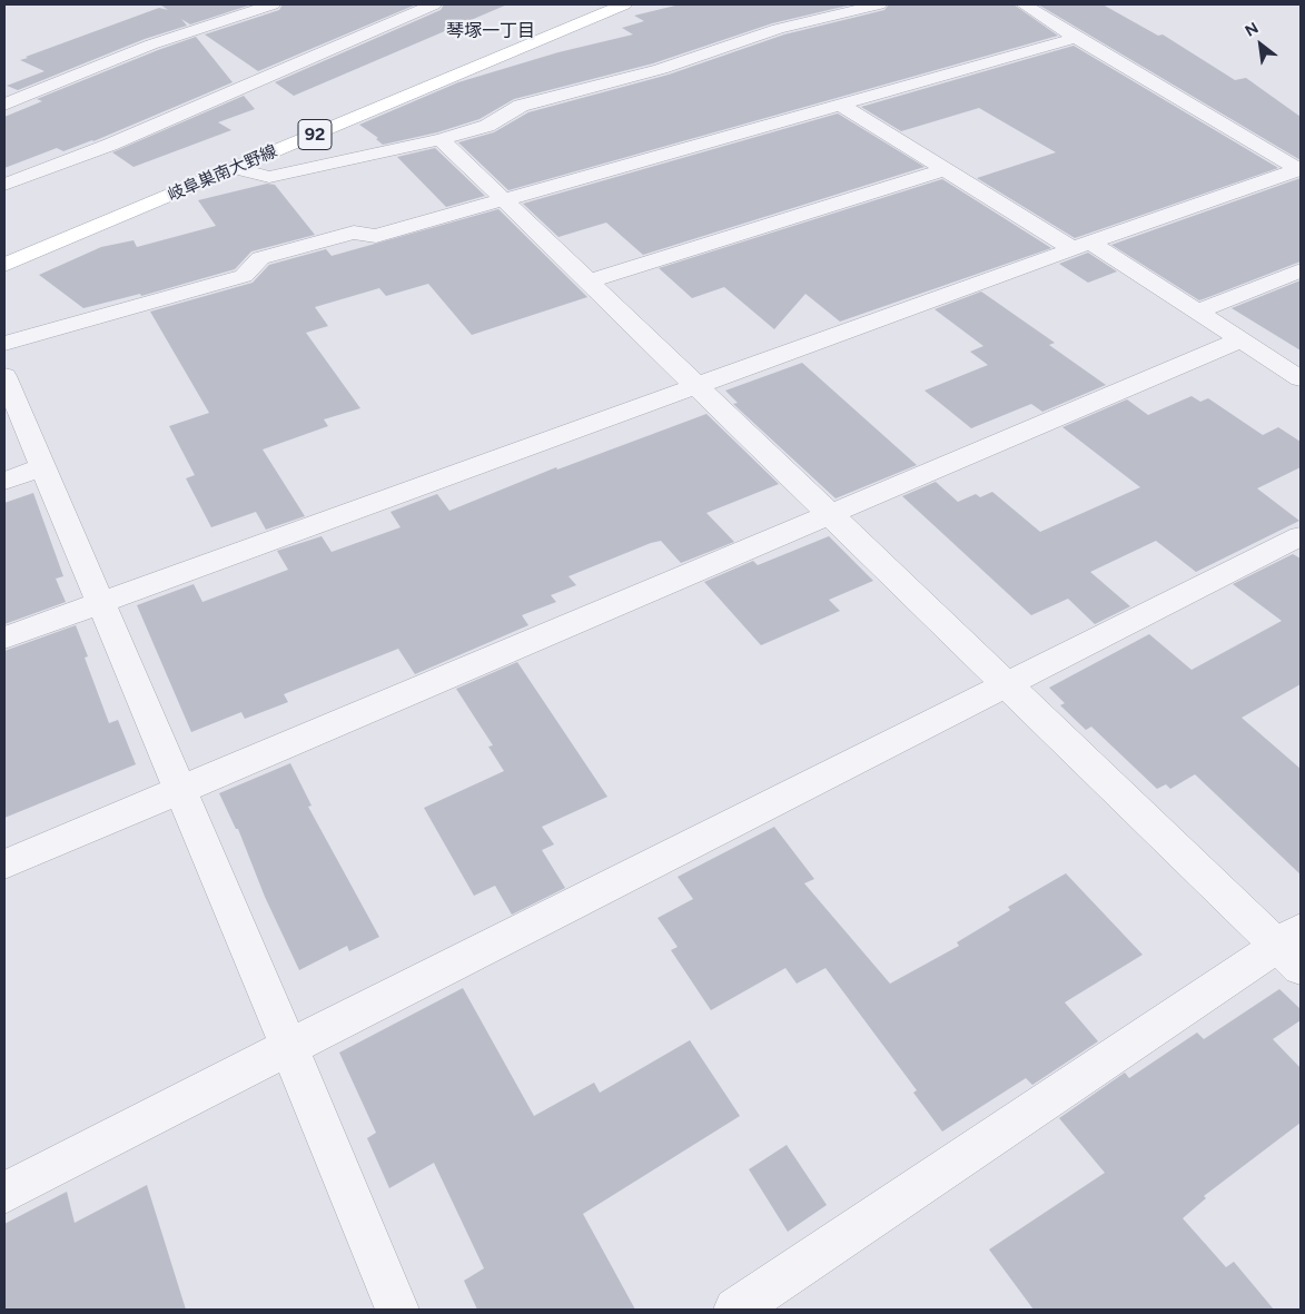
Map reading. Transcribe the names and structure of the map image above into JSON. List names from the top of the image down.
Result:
{
  "streets": {
    "main road": ["92", "岐阜巣南大野線"]
  },
  "districts": ["琴塚一丁目"],
  "north": "top left"
}
